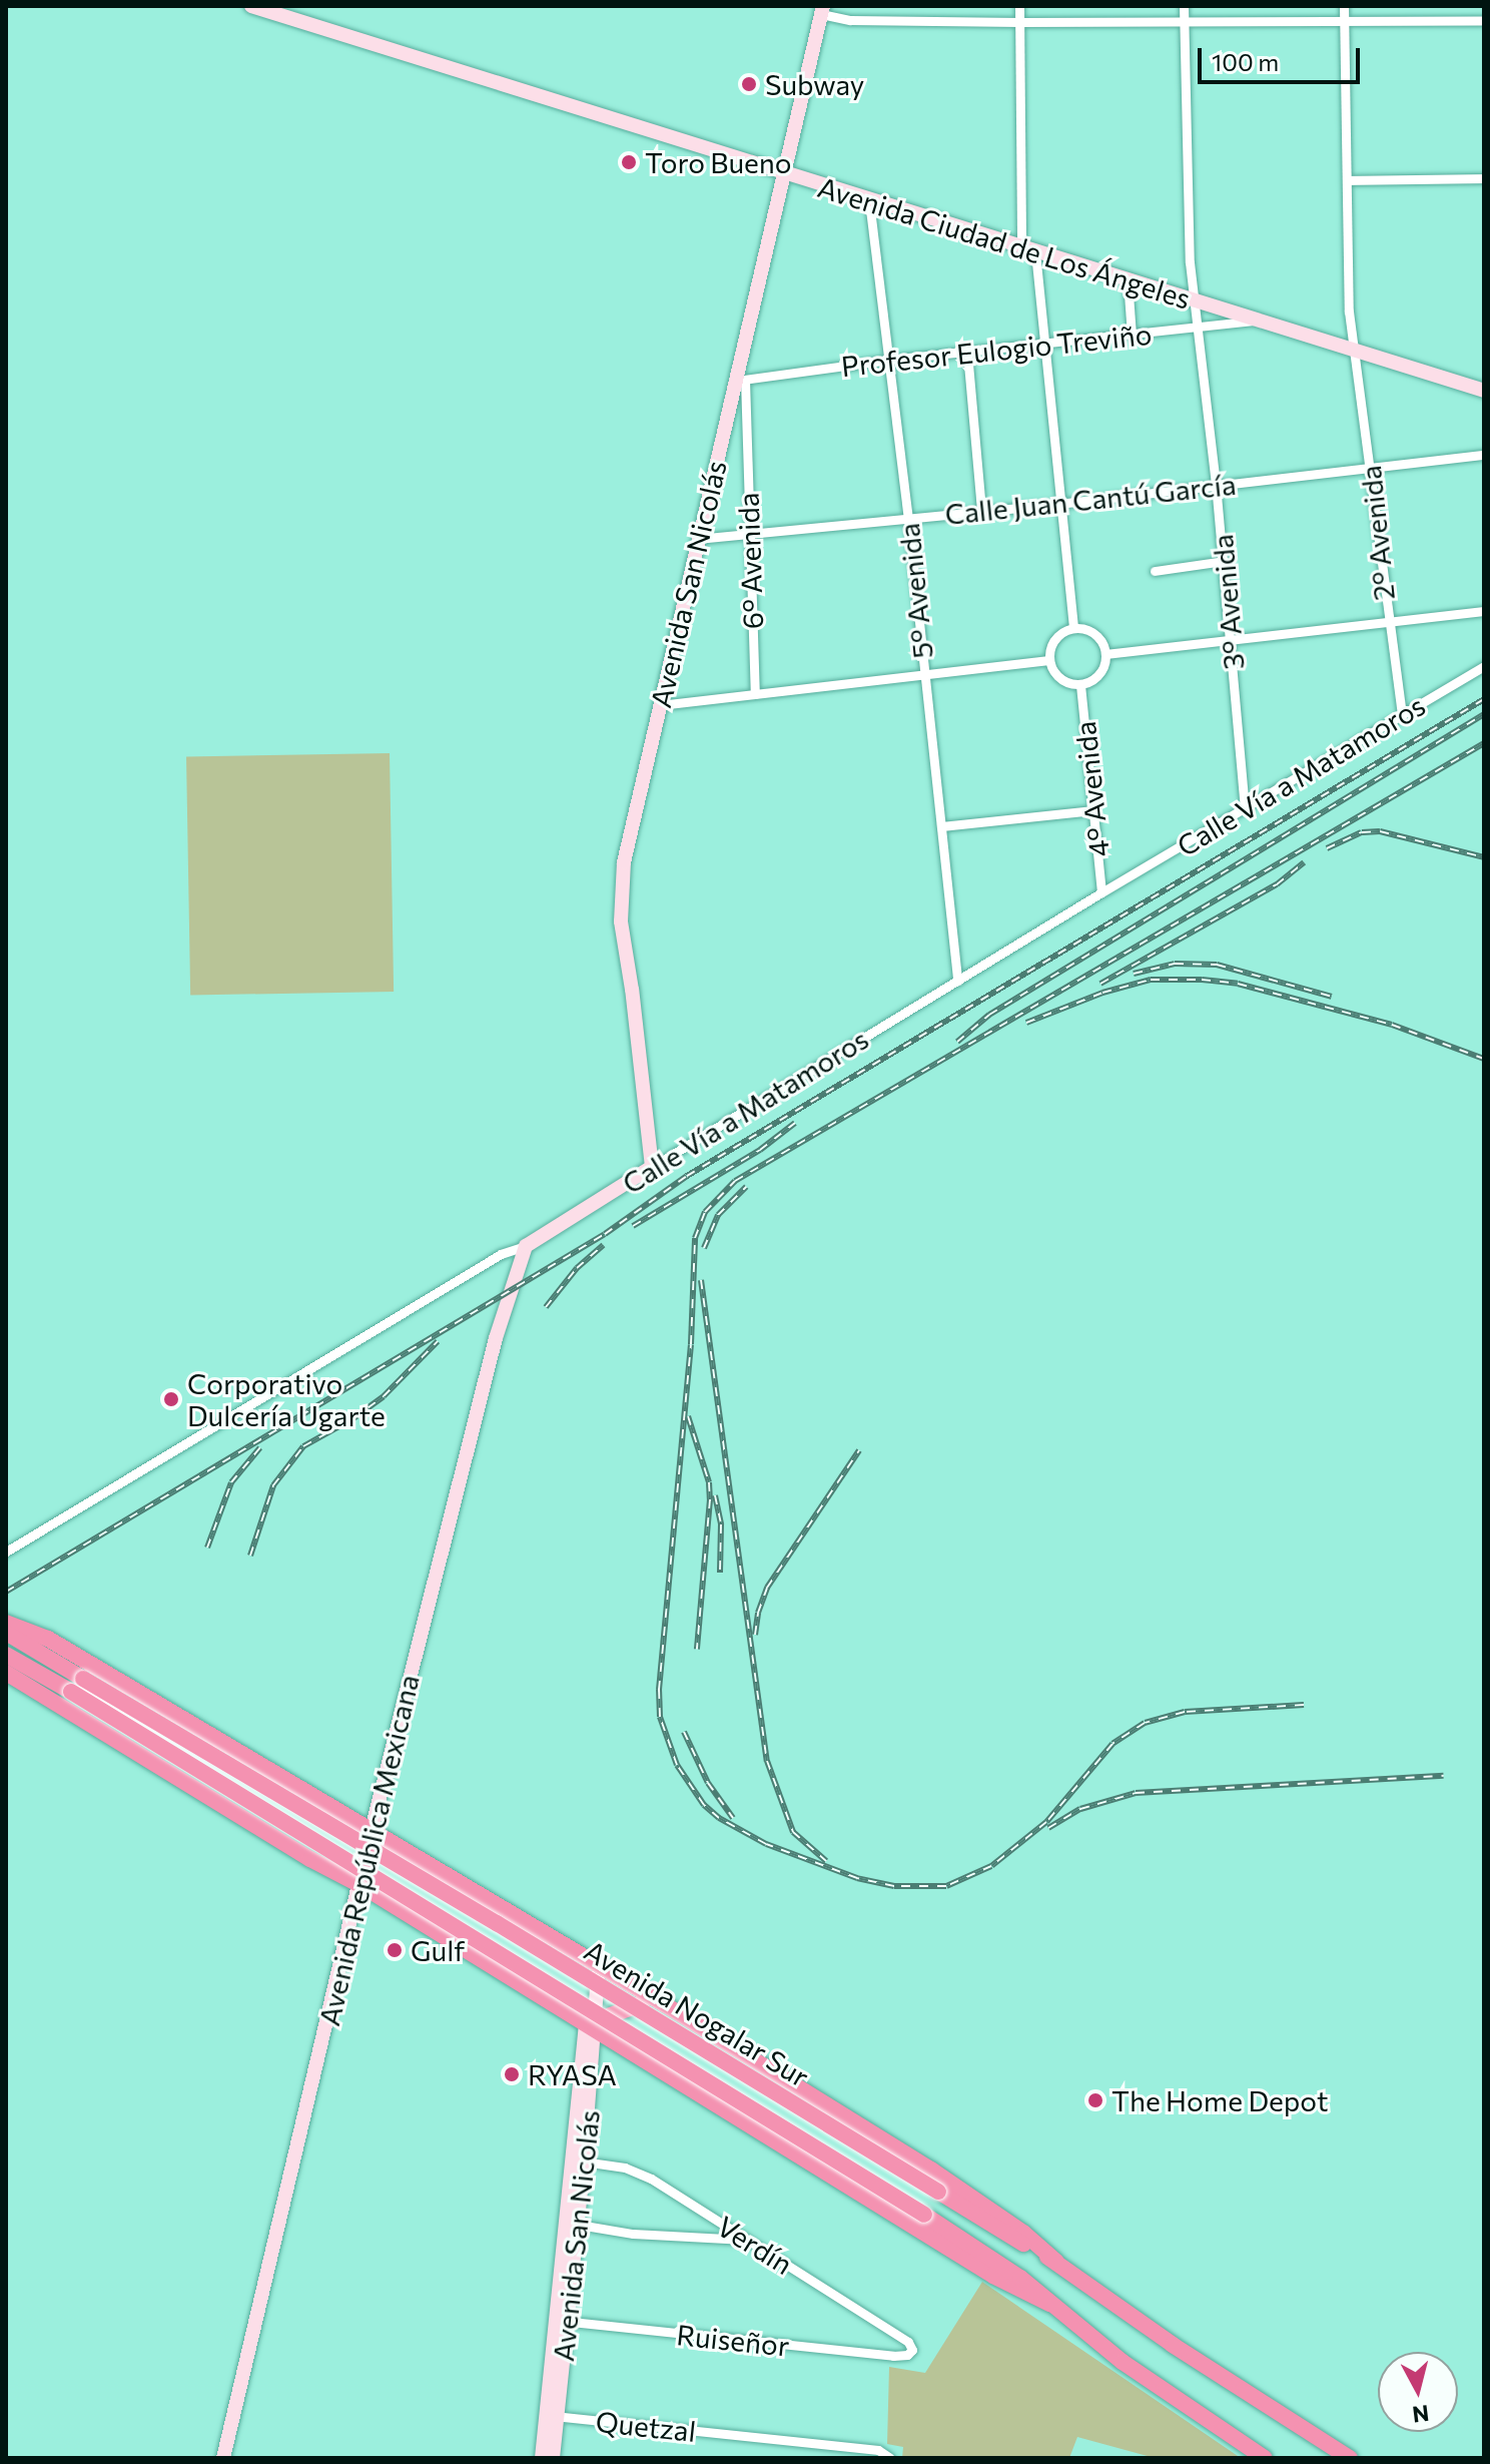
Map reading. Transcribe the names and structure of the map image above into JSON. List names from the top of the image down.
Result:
{
  "streets": {
    "highway": ["Avenida Nogalar Sur"],
    "street": [
      "Avenida Ciudad de Los Ángeles",
      "Profesor Eulogio Treviño",
      "Calle Juan Cantú García",
      "2° Avenida",
      "6° Avenida",
      "Avenida San Nicolás",
      "5° Avenida",
      "3° Avenida",
      "Calle Vía a Matamoros",
      "4° Avenida",
      "Avenida República Mexicana",
      "Verdín",
      "Ruiseñor",
      "Quetzal"
    ]
  },
  "crossings": [
    ["Avenida Ciudad de Los Ángeles", "Profesor Eulogio Treviño"],
    ["Avenida Ciudad de Los Ángeles", "2° Avenida"],
    ["Avenida Ciudad de Los Ángeles", "Avenida San Nicolás"],
    ["Avenida Ciudad de Los Ángeles", "5° Avenida"],
    ["Avenida Ciudad de Los Ángeles", "3° Avenida"],
    ["Profesor Eulogio Treviño", "6° Avenida"],
    ["Profesor Eulogio Treviño", "Avenida San Nicolás"],
    ["Profesor Eulogio Treviño", "5° Avenida"],
    ["Profesor Eulogio Treviño", "3° Avenida"],
    ["Calle Juan Cantú García", "2° Avenida"],
    ["Calle Juan Cantú García", "6° Avenida"],
    ["Calle Juan Cantú García", "Avenida San Nicolás"],
    ["Calle Juan Cantú García", "5° Avenida"],
    ["Calle Juan Cantú García", "3° Avenida"],
    ["2° Avenida", "Calle Vía a Matamoros"],
    ["6° Avenida", "Avenida San Nicolás"],
    ["Avenida San Nicolás", "Calle Vía a Matamoros"],
    ["Avenida San Nicolás", "Verdín"],
    ["Avenida San Nicolás", "Ruiseñor"],
    ["Avenida San Nicolás", "Quetzal"],
    ["5° Avenida", "Calle Vía a Matamoros"],
    ["3° Avenida", "Calle Vía a Matamoros"],
    ["Calle Vía a Matamoros", "4° Avenida"],
    ["Calle Vía a Matamoros", "Avenida República Mexicana"],
    ["Verdín", "Ruiseñor"]
  ],
  "places": [
    "Subway",
    "Toro Bueno",
    "Corporativo Dulcería Ugarte",
    "Gulf",
    "RYASA",
    "The Home Depot"
  ],
  "scale_bar": "100 m",
  "north": "bottom"
}
